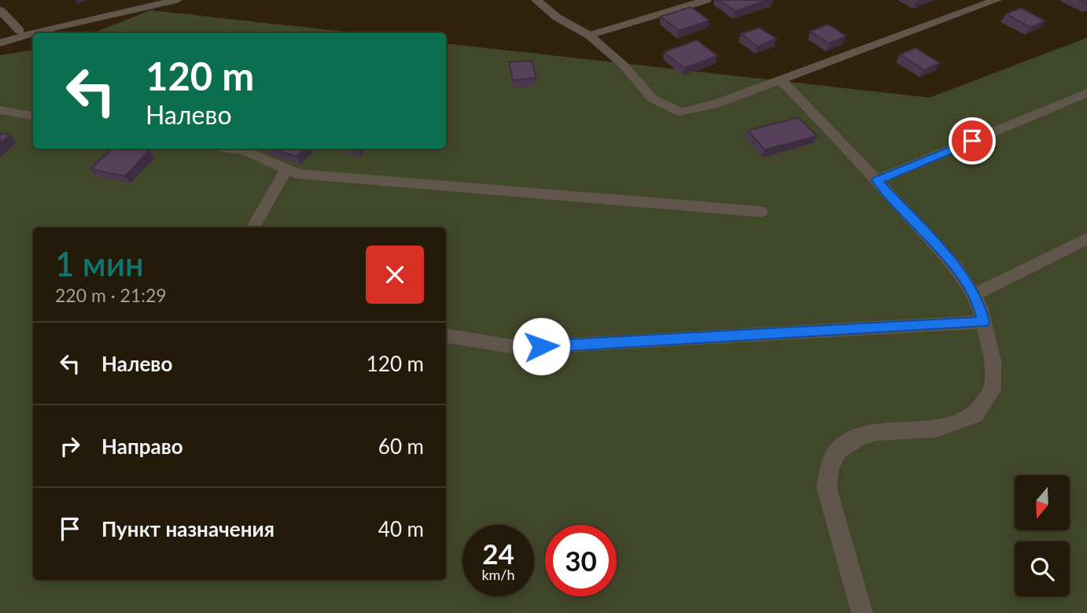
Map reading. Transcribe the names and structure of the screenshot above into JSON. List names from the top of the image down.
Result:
{
  "north": "bottom",
  "page": {
    "turn": ["120 m", "Налево"],
    "heading": ["1 мин", "220 m · 21:29"],
    "list": [
      {
        "name": "Налево",
        "value": "120 m"
      },
      {
        "name": "Направо",
        "value": "60 m"
      },
      {
        "name": "Пункт назначения",
        "value": "40 m"
      }
    ],
    "speed": "24 km/h",
    "limit": "30"
  }
}
